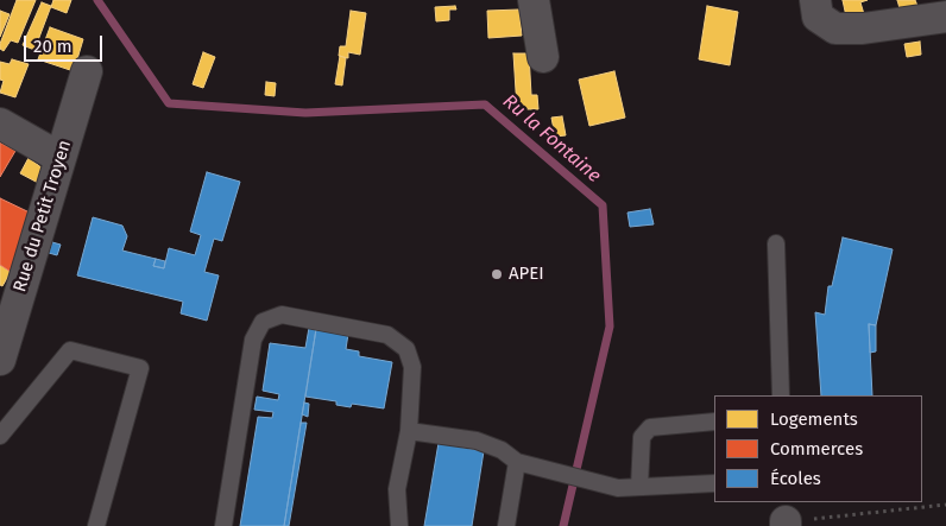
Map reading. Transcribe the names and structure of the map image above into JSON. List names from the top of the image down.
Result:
{
  "streets": {
    "street": ["Rue du Petit Troyen"]
  },
  "water": ["Ru la Fontaine"],
  "places": ["APEI"],
  "legend": ["Logements", "Commerces", "Écoles"],
  "scale_bar": "20 m"
}
